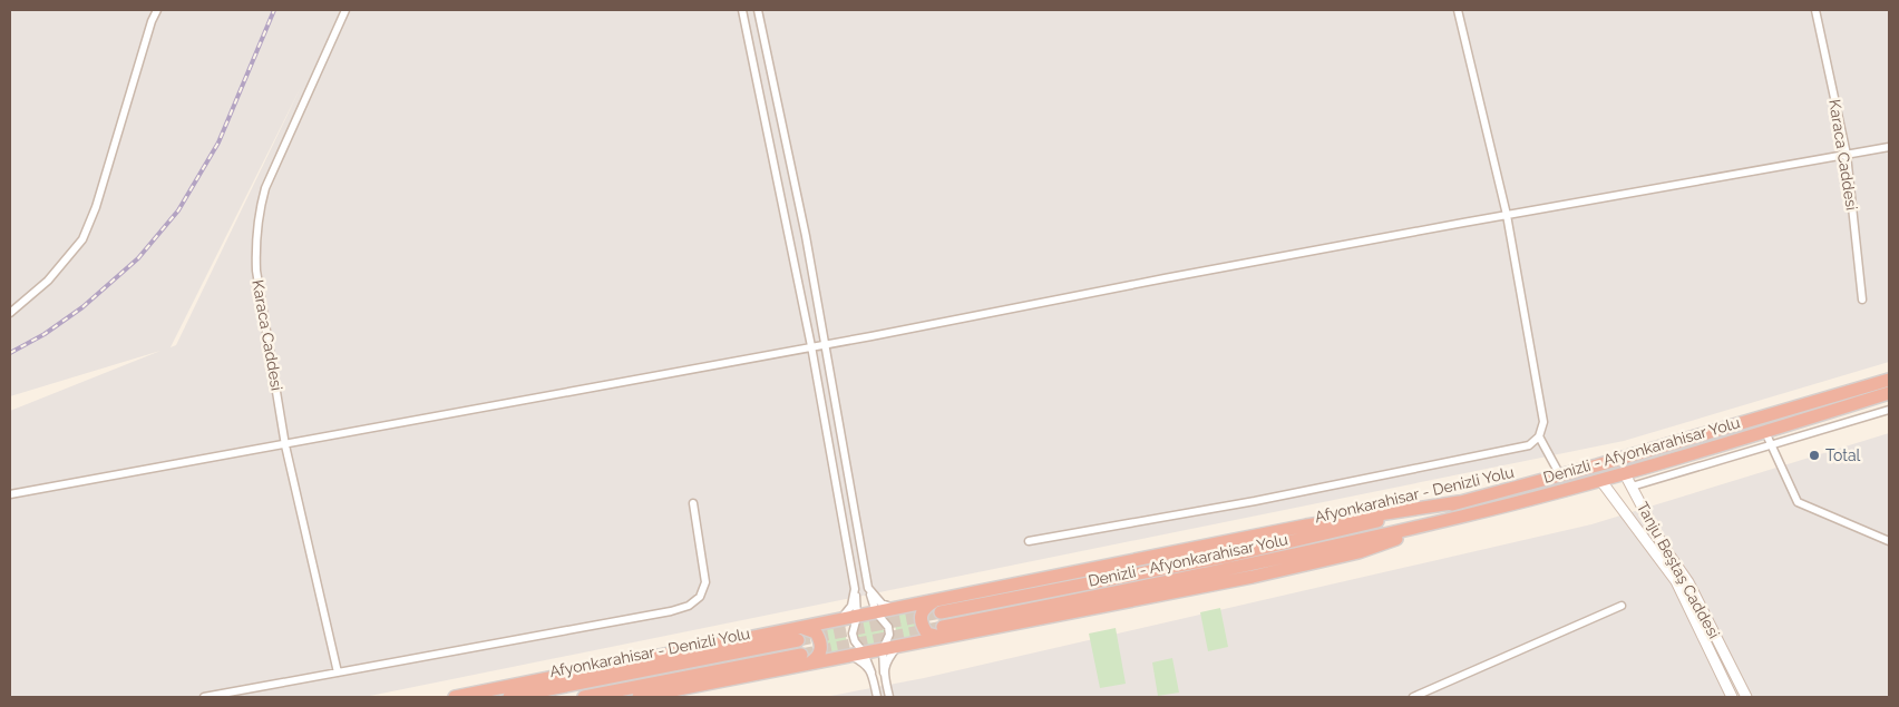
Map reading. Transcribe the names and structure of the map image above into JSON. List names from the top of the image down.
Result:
{
  "streets": {
    "highway": ["Denizli - Afyonkarahisar Yolu", "Afyonkarahisar - Denizli Yolu"],
    "street": ["Karaca Caddesi", "Tanju Beştaş Caddesi"]
  },
  "crossings": [
    ["Denizli - Afyonkarahisar Yolu", "Afyonkarahisar - Denizli Yolu"],
    ["Denizli - Afyonkarahisar Yolu", "Tanju Beştaş Caddesi"]
  ],
  "places": ["Total"]
}
